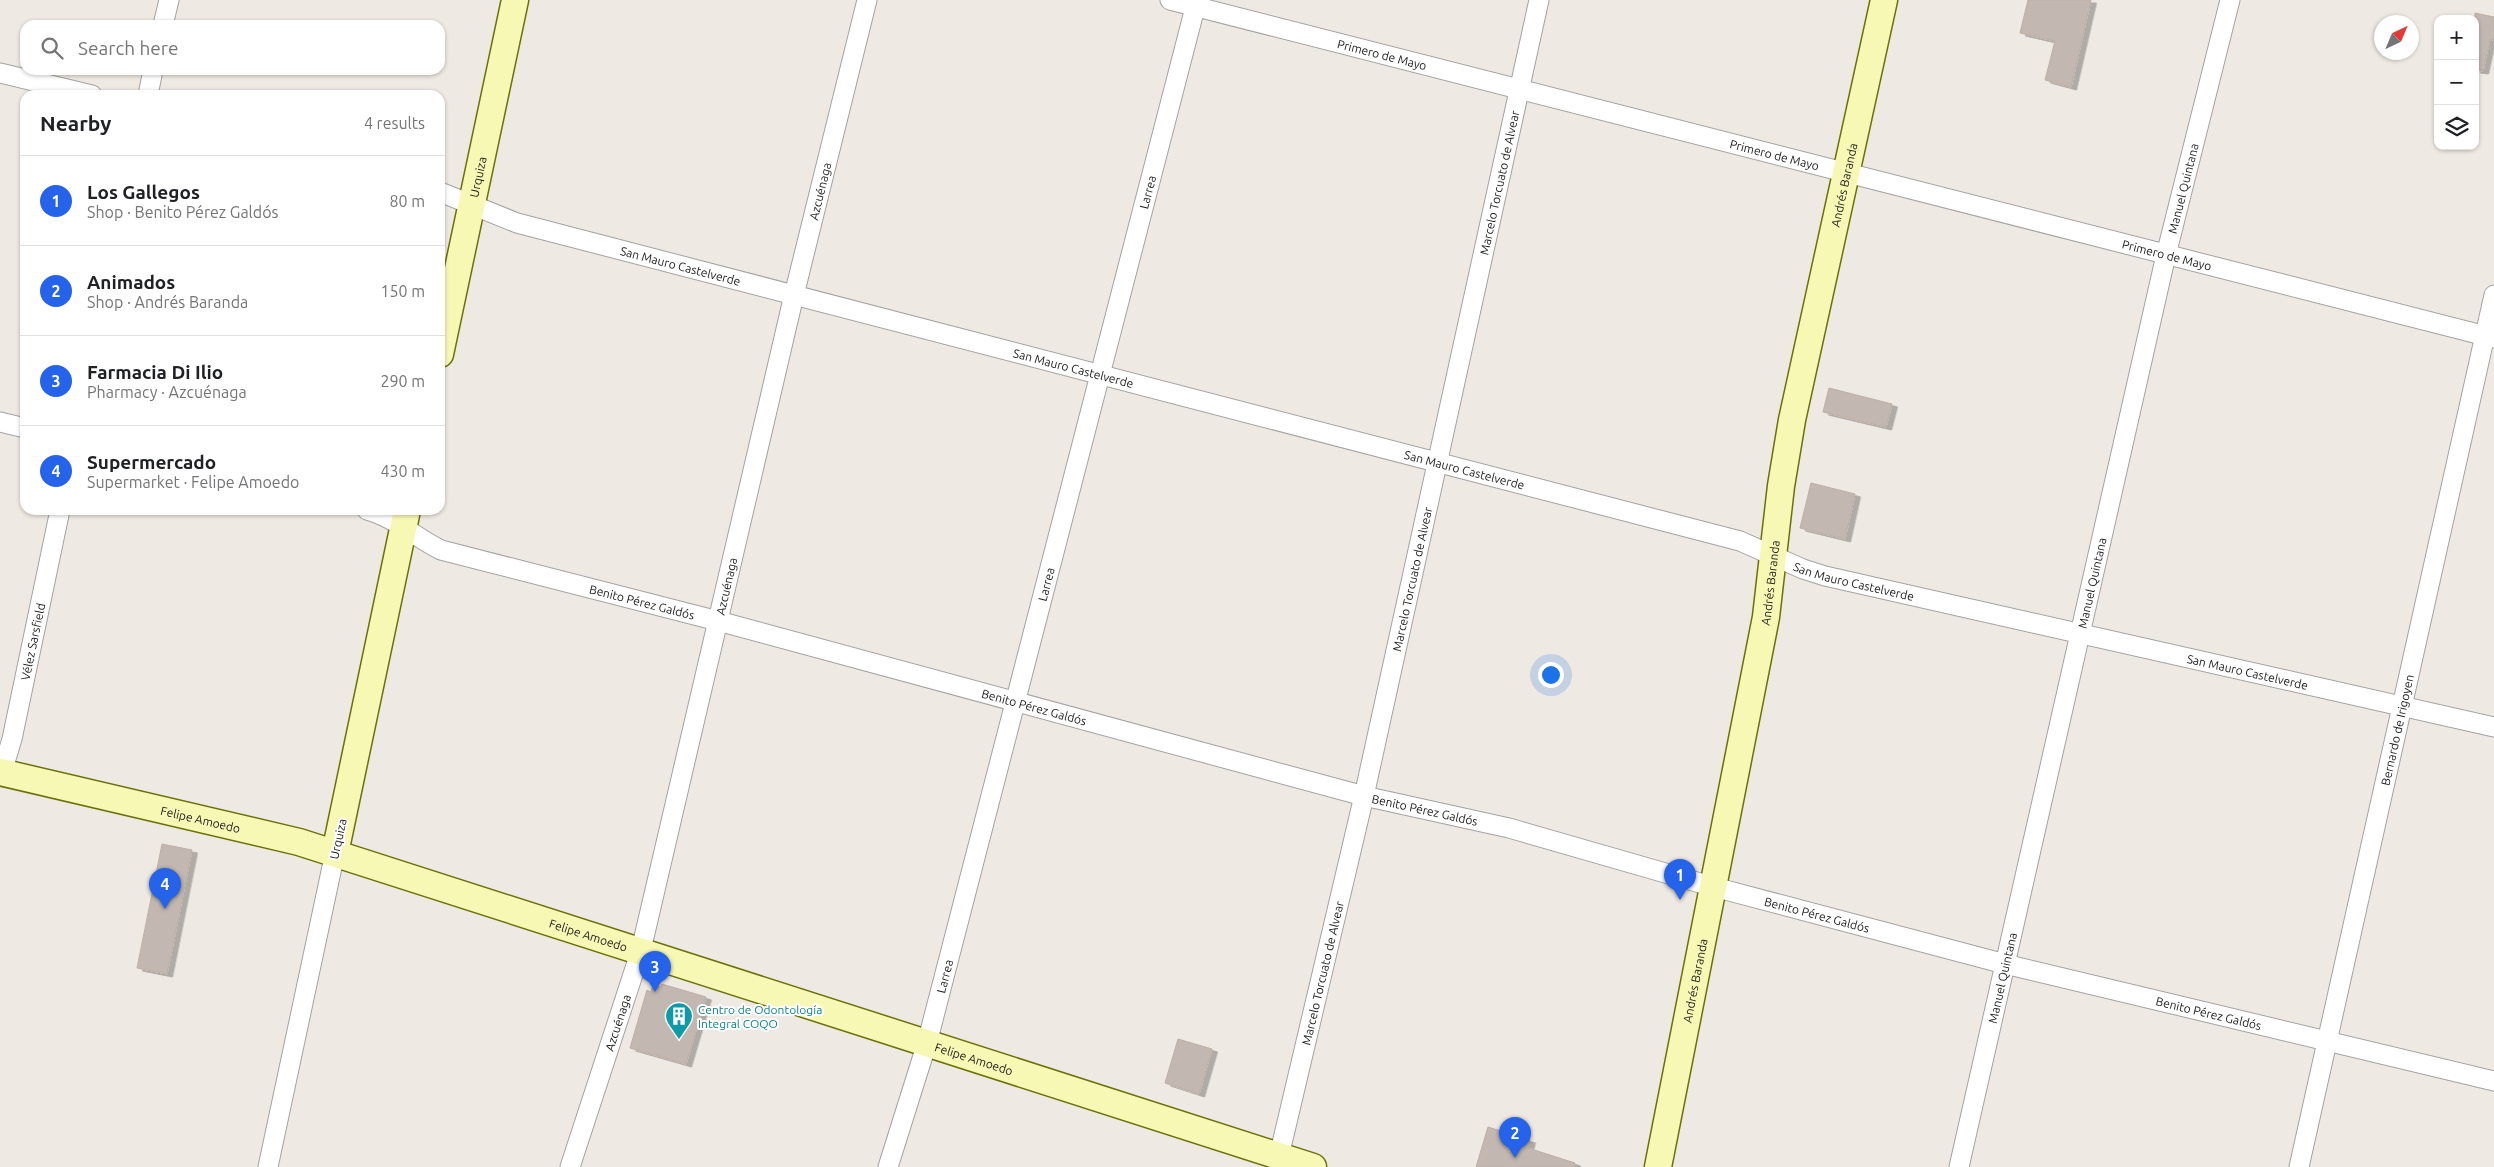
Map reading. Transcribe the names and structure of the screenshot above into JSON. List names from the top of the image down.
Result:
{
  "streets": {
    "main road": ["Urquiza", "Andrés Baranda", "Felipe Amoedo"],
    "street": [
      "Primero de Mayo",
      "Marcelo Torcuato de Alvear",
      "Manuel Quintana",
      "Azcuénaga",
      "Larrea",
      "San Mauro Castelverde",
      "Benito Pérez Galdós",
      "Vélez Sarsfield",
      "Bernardo de Irigoyen"
    ]
  },
  "crossings": [
    ["Primero de Mayo", "Marcelo Torcuato de Alvear"],
    ["Primero de Mayo", "Andrés Baranda"],
    ["Primero de Mayo", "Manuel Quintana"],
    ["Primero de Mayo", "Larrea"],
    ["Primero de Mayo", "Bernardo de Irigoyen"],
    ["Urquiza", "San Mauro Castelverde"],
    ["Urquiza", "Benito Pérez Galdós"],
    ["Urquiza", "Felipe Amoedo"],
    ["Marcelo Torcuato de Alvear", "San Mauro Castelverde"],
    ["Marcelo Torcuato de Alvear", "Benito Pérez Galdós"],
    ["Marcelo Torcuato de Alvear", "Felipe Amoedo"],
    ["Andrés Baranda", "San Mauro Castelverde"],
    ["Andrés Baranda", "Benito Pérez Galdós"],
    ["Manuel Quintana", "San Mauro Castelverde"],
    ["Manuel Quintana", "Benito Pérez Galdós"],
    ["Azcuénaga", "San Mauro Castelverde"],
    ["Azcuénaga", "Benito Pérez Galdós"],
    ["Azcuénaga", "Felipe Amoedo"],
    ["Larrea", "San Mauro Castelverde"],
    ["Larrea", "Benito Pérez Galdós"],
    ["Larrea", "Felipe Amoedo"],
    ["San Mauro Castelverde", "Bernardo de Irigoyen"],
    ["Benito Pérez Galdós", "Bernardo de Irigoyen"],
    ["Vélez Sarsfield", "Felipe Amoedo"]
  ],
  "places": {
    "building": ["Centro de Odontología Integral COQO"]
  },
  "north": "top right",
  "page": {
    "map_buttons": ["+", "−"],
    "search": "Search here",
    "heading": ["Nearby", "4 results"],
    "list": [
      {
        "mark": "1",
        "name": "Los Gallegos",
        "note": "Shop · Benito Pérez Galdós",
        "value": "80 m"
      },
      {
        "mark": "2",
        "name": "Animados",
        "note": "Shop · Andrés Baranda",
        "value": "150 m"
      },
      {
        "mark": "3",
        "name": "Farmacia Di Ilio",
        "note": "Pharmacy · Azcuénaga",
        "value": "290 m"
      },
      {
        "mark": "4",
        "name": "Supermercado",
        "note": "Supermarket · Felipe Amoedo",
        "value": "430 m"
      }
    ],
    "pins": [
      "1",
      "4",
      "3",
      "2"
    ]
  }
}
